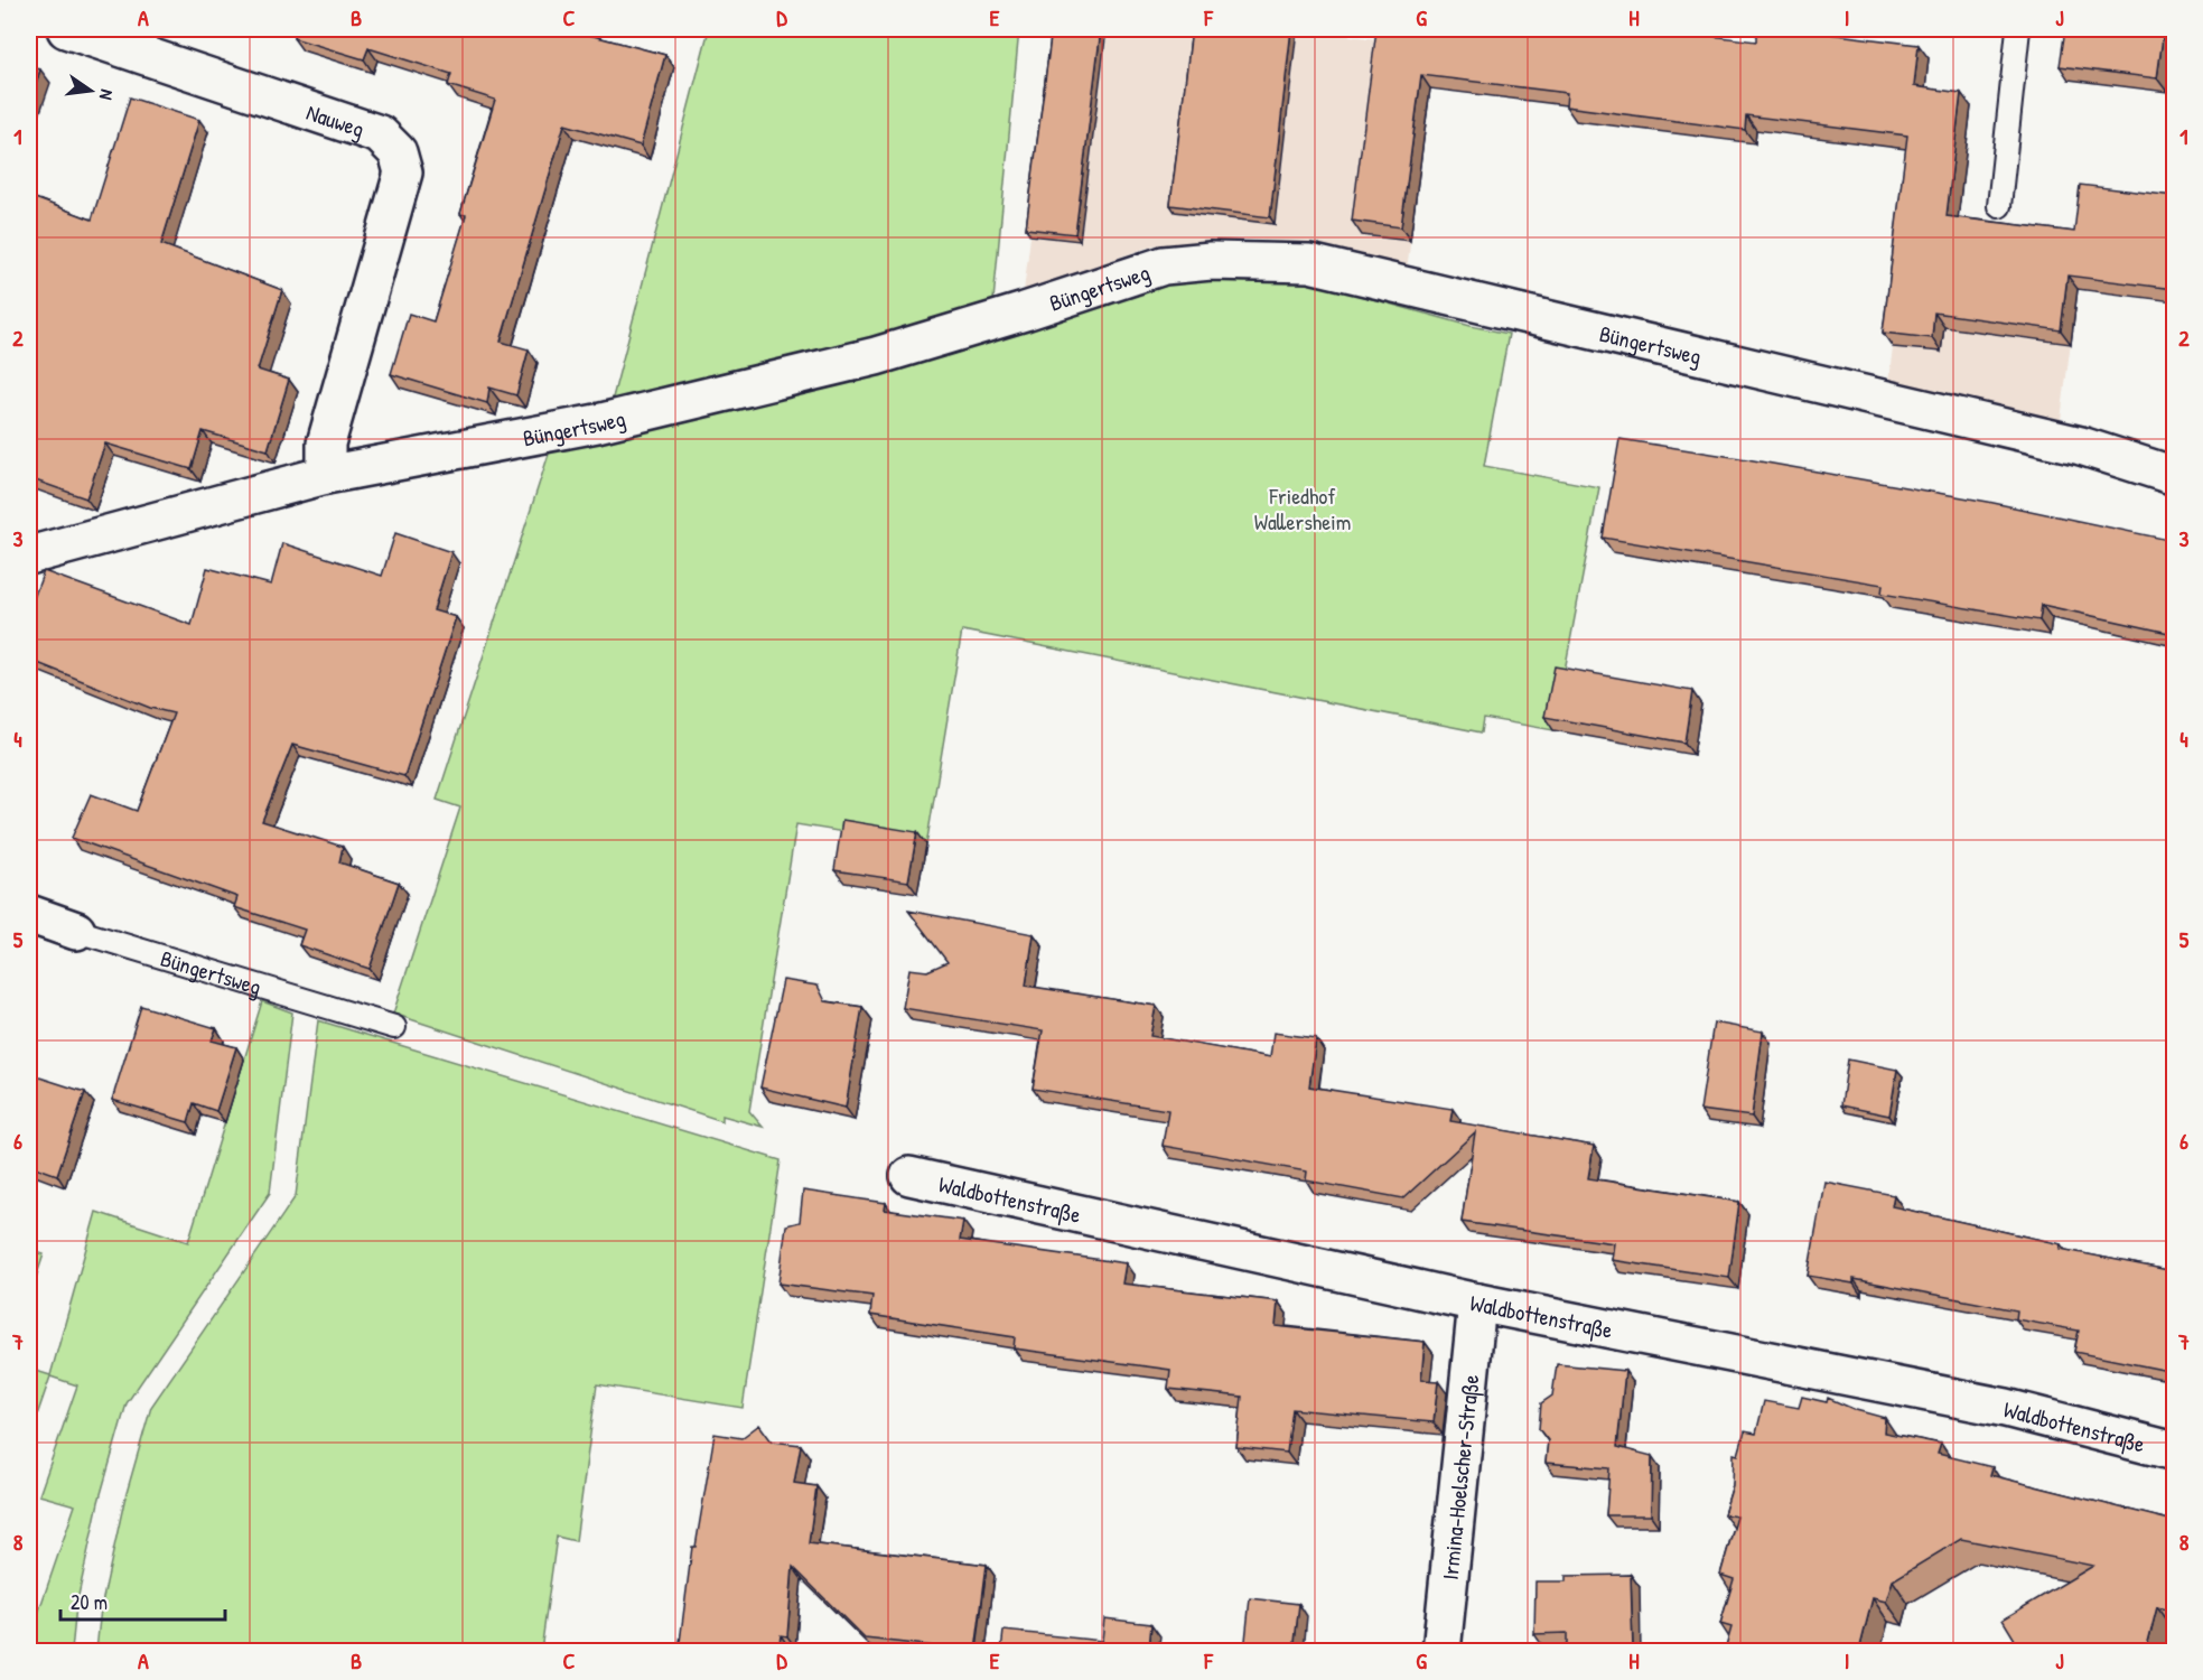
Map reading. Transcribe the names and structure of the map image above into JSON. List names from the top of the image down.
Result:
{
  "streets": {
    "street": [
      "Nauweg",
      "Büngertsweg",
      "Waldbottenstraße",
      "Irmina-Hoelscher-Straße"
    ]
  },
  "crossings": [
    ["Nauweg", "Büngertsweg"],
    ["Waldbottenstraße", "Irmina-Hoelscher-Straße"]
  ],
  "parks": ["Friedhof Wallersheim"],
  "scale_bar": "20 m",
  "north": "right",
  "grid": {
    "columns": [
      "A",
      "B",
      "C",
      "D",
      "E",
      "F",
      "G",
      "H",
      "I",
      "J"
    ],
    "rows": [
      "1",
      "2",
      "3",
      "4",
      "5",
      "6",
      "7",
      "8"
    ]
  }
}
